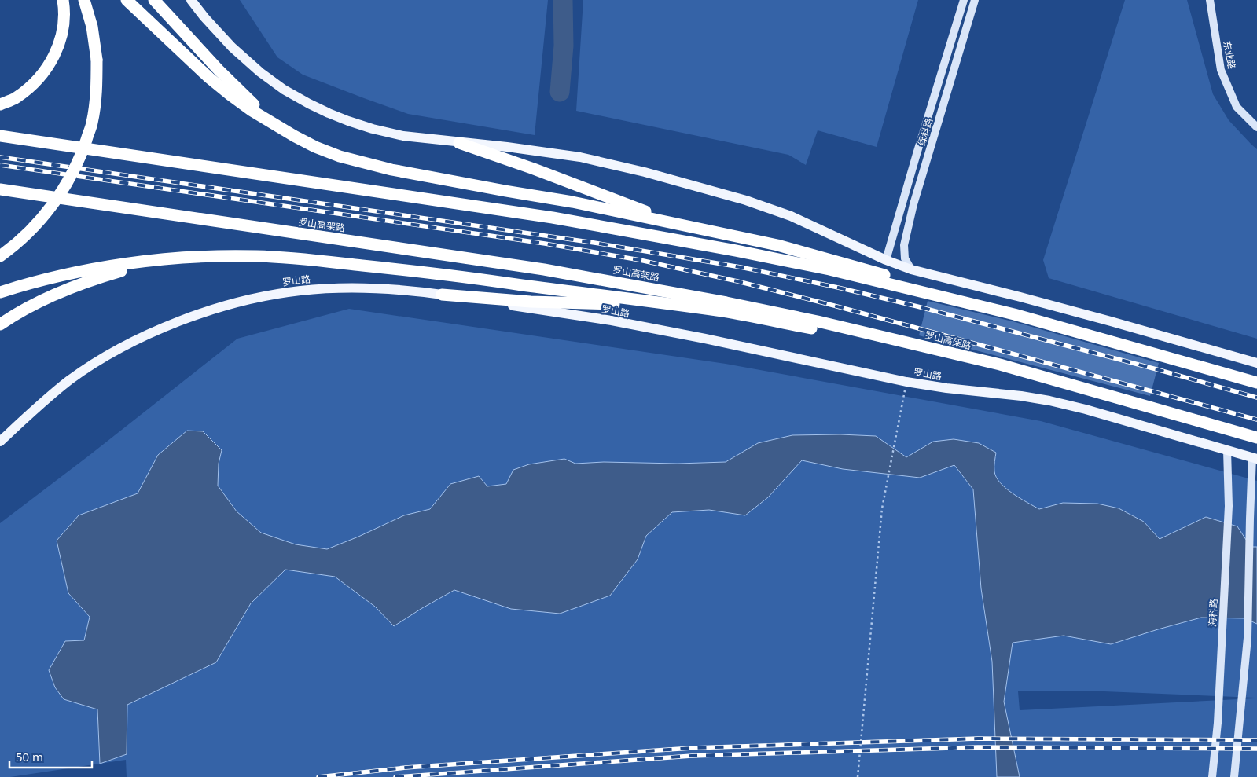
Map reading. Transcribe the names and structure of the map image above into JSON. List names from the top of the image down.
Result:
{
  "streets": {
    "highway": ["罗山高架路"],
    "main road": ["罗山路"],
    "street": ["东业路", "绿科路", "海科路"]
  },
  "crossings": [
    ["罗山路", "海科路"]
  ],
  "scale_bar": "50 m"
}
